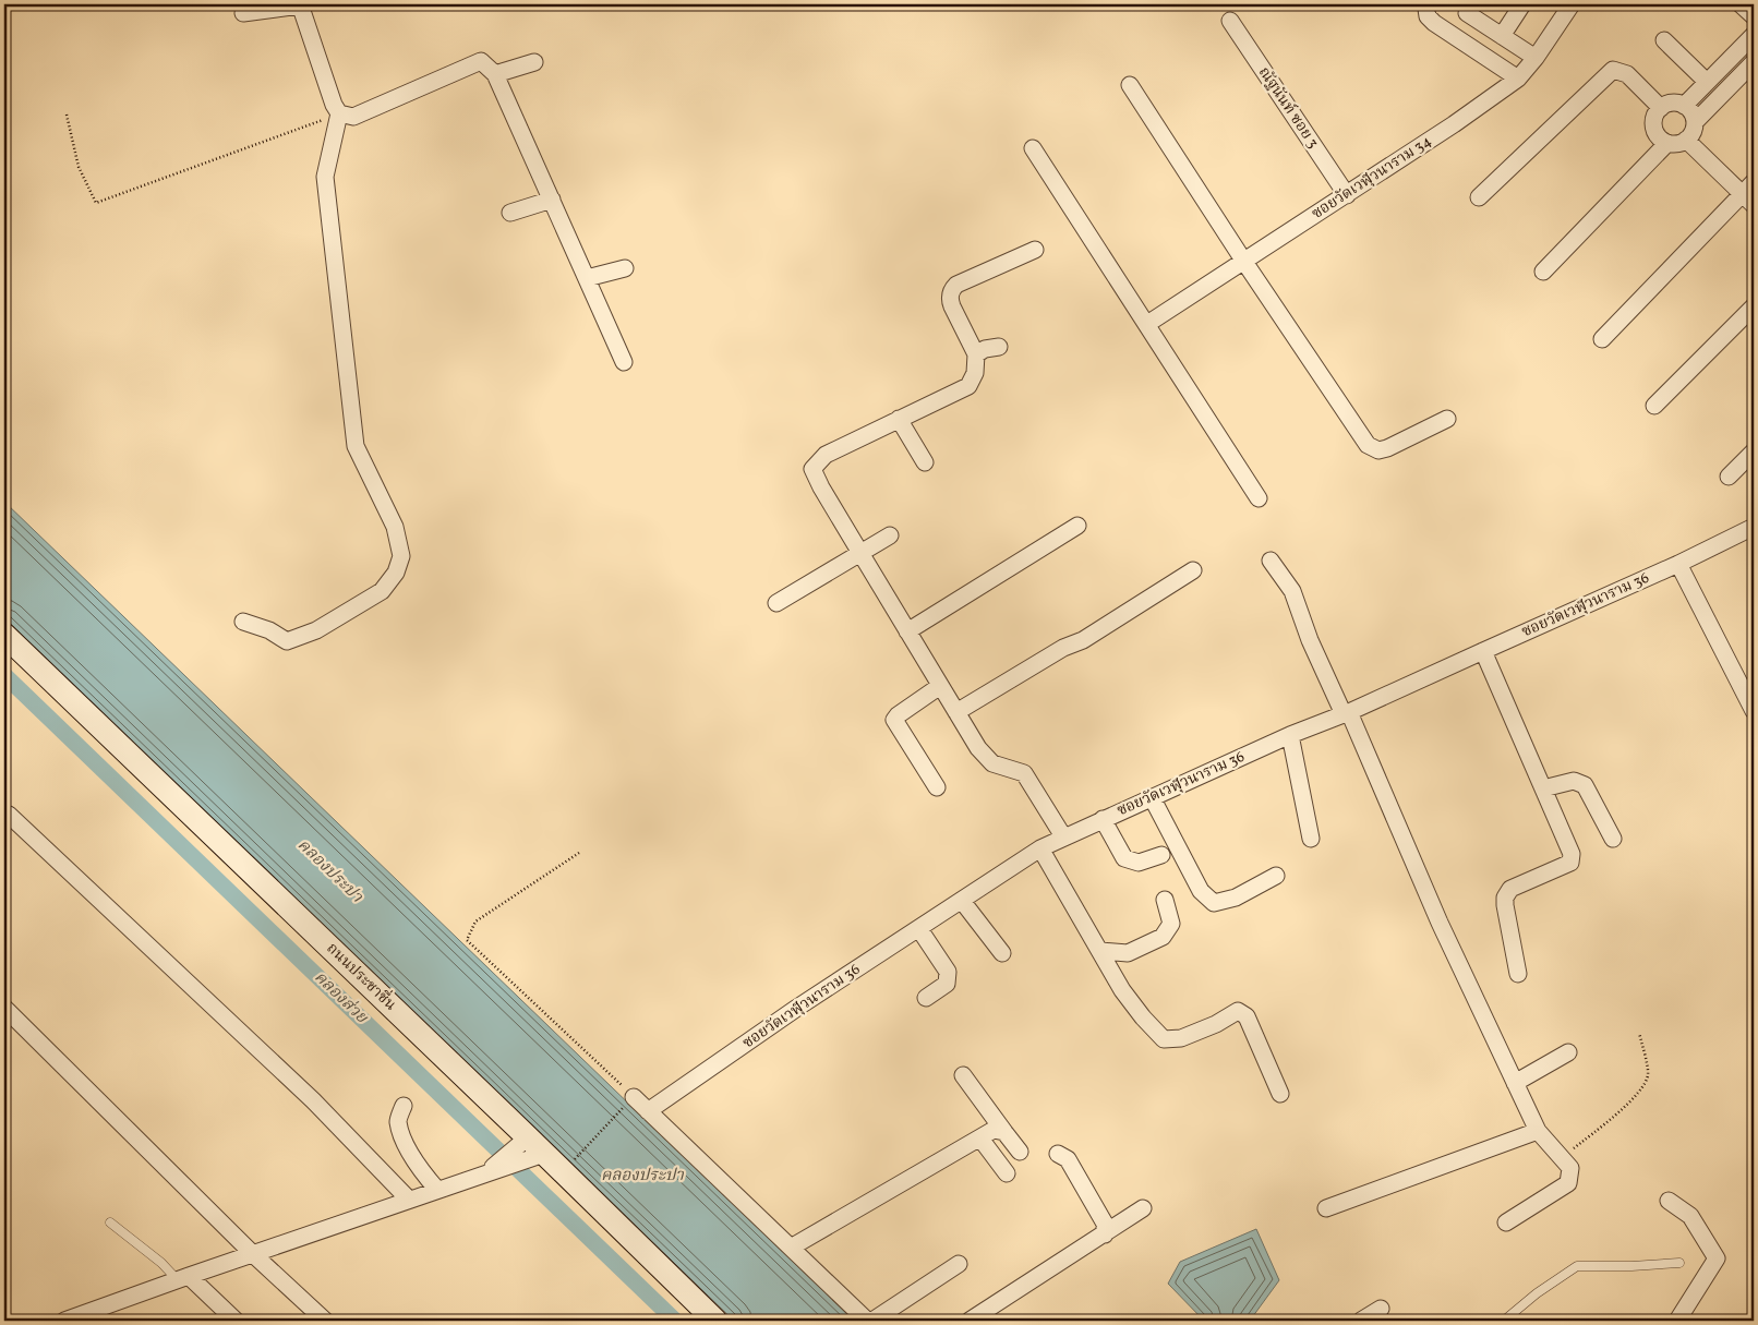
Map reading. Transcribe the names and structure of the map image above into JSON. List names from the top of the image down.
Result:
{
  "streets": {
    "street": [
      "ณัฐนันท์ ซอย 3",
      "ซอยวัดเวฬุวนาราม 34",
      "ซอยวัดเวฬุวนาราม 36",
      "ถนนประชาชื่น"
    ]
  },
  "crossings": [
    ["ณัฐนันท์ ซอย 3", "ซอยวัดเวฬุวนาราม 34"]
  ],
  "water": ["คลองประปา", "คลองส่วย"]
}
